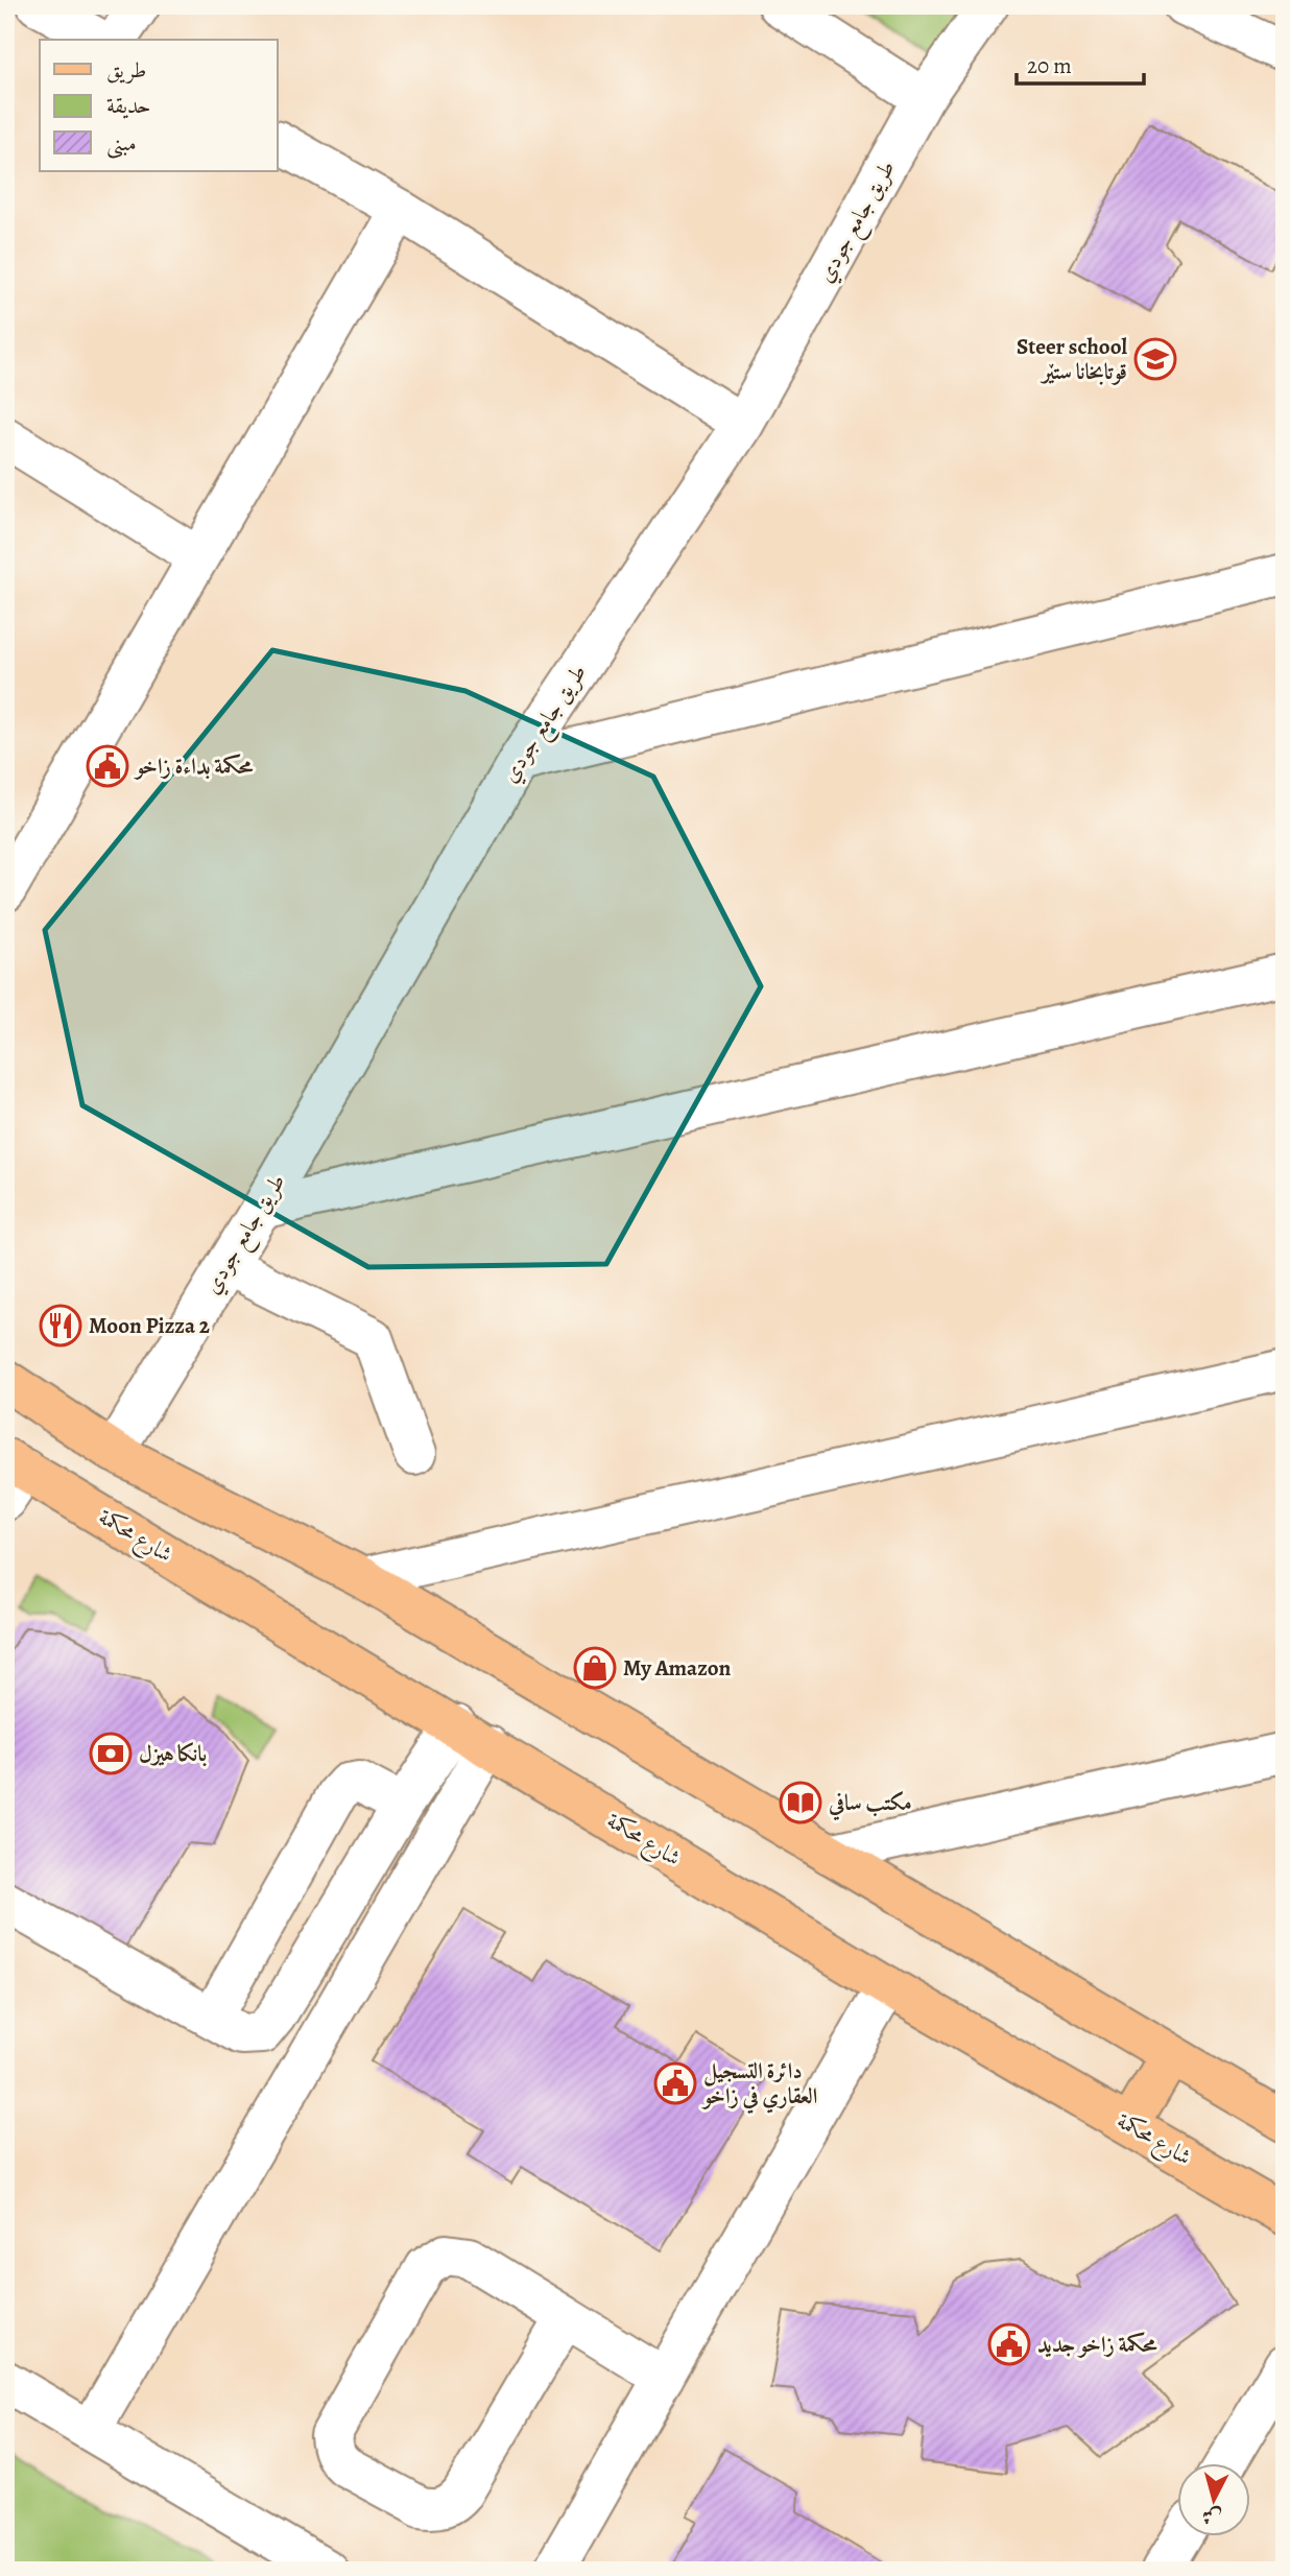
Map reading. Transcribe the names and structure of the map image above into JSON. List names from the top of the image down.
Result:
{
  "streets": {
    "main road": ["شارع محكمة"],
    "street": ["طريق جامع جودي"]
  },
  "places": {
    "school or university": ["Steer school قوتابخانا ستێر"],
    "public building": ["محكمة بداءة زاخو", "دائرة التسجيل العقاري في زاخو", "محكمة زاخو جديد"],
    "restaurant": ["Moon Pizza 2"],
    "shop": ["My Amazon"],
    "bank": ["بانکا هیزل"],
    "library": ["مكتب سافي"]
  },
  "legend": ["طريق", "حديقة", "مبنى"],
  "scale_bar": "20 m",
  "north": "bottom"
}
